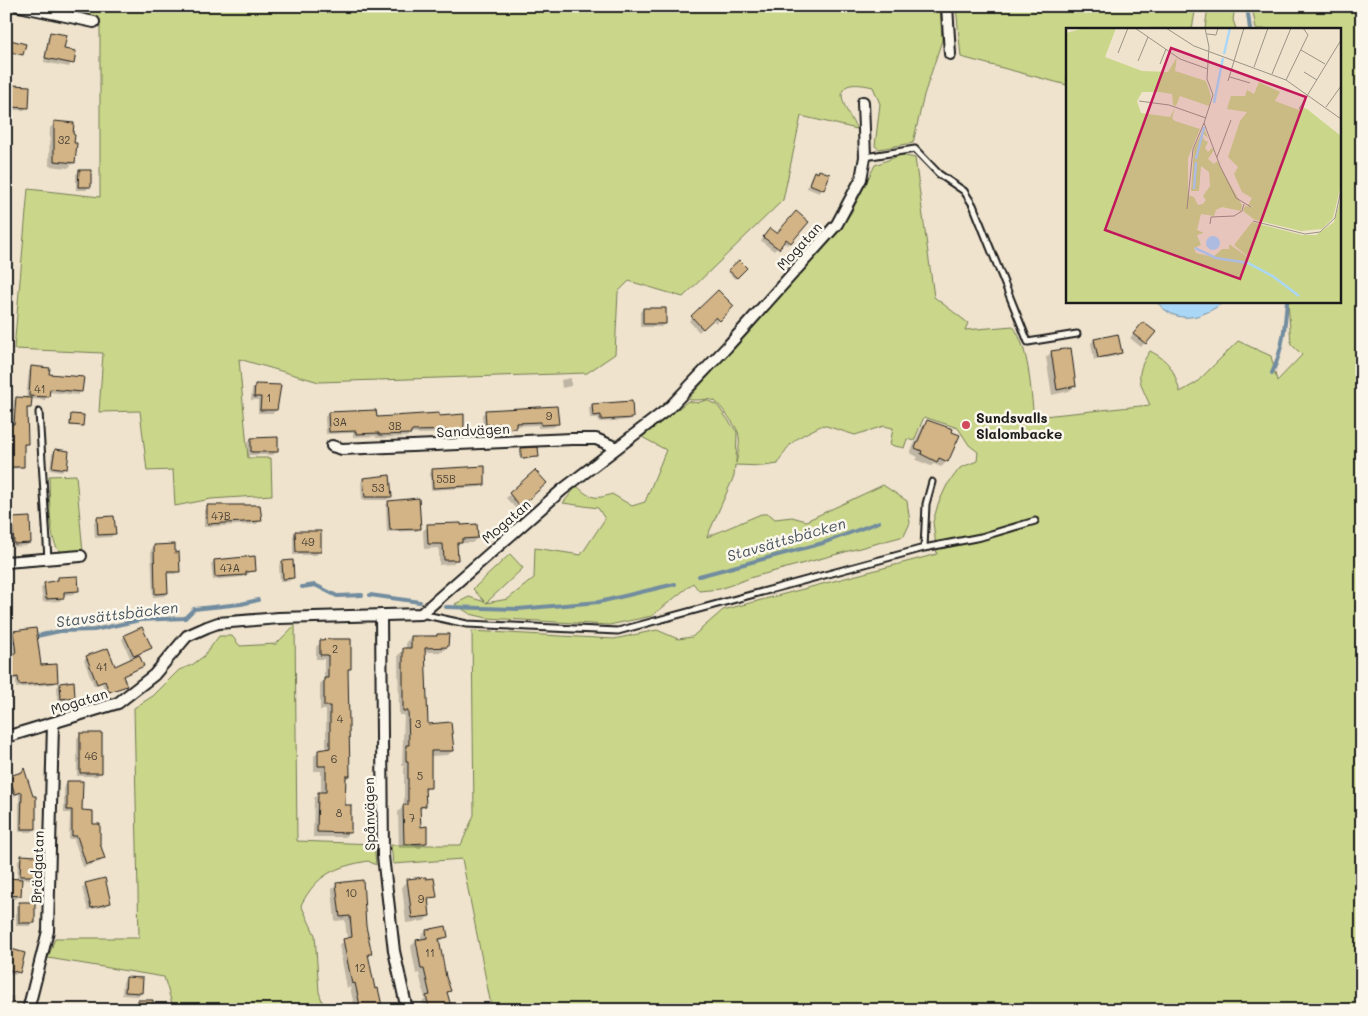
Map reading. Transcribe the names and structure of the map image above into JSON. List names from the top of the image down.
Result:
{
  "streets": {
    "street": [
      "Mogatan",
      "Sandvägen",
      "Spånvägen",
      "Brädgatan"
    ]
  },
  "crossings": [
    ["Mogatan", "Sandvägen"],
    ["Mogatan", "Spånvägen"],
    ["Mogatan", "Brädgatan"]
  ],
  "water": ["Stavsättsbäcken"],
  "places": ["Sundsvalls Slalombacke"],
  "house_numbers": [
    "32",
    "41",
    "1",
    "9",
    "3A",
    "3B",
    "55B",
    "53",
    "47B",
    "49",
    "47A",
    "2",
    "41",
    "4",
    "3",
    "46",
    "6",
    "5",
    "8",
    "7",
    "10",
    "9",
    "11",
    "12"
  ]
}
